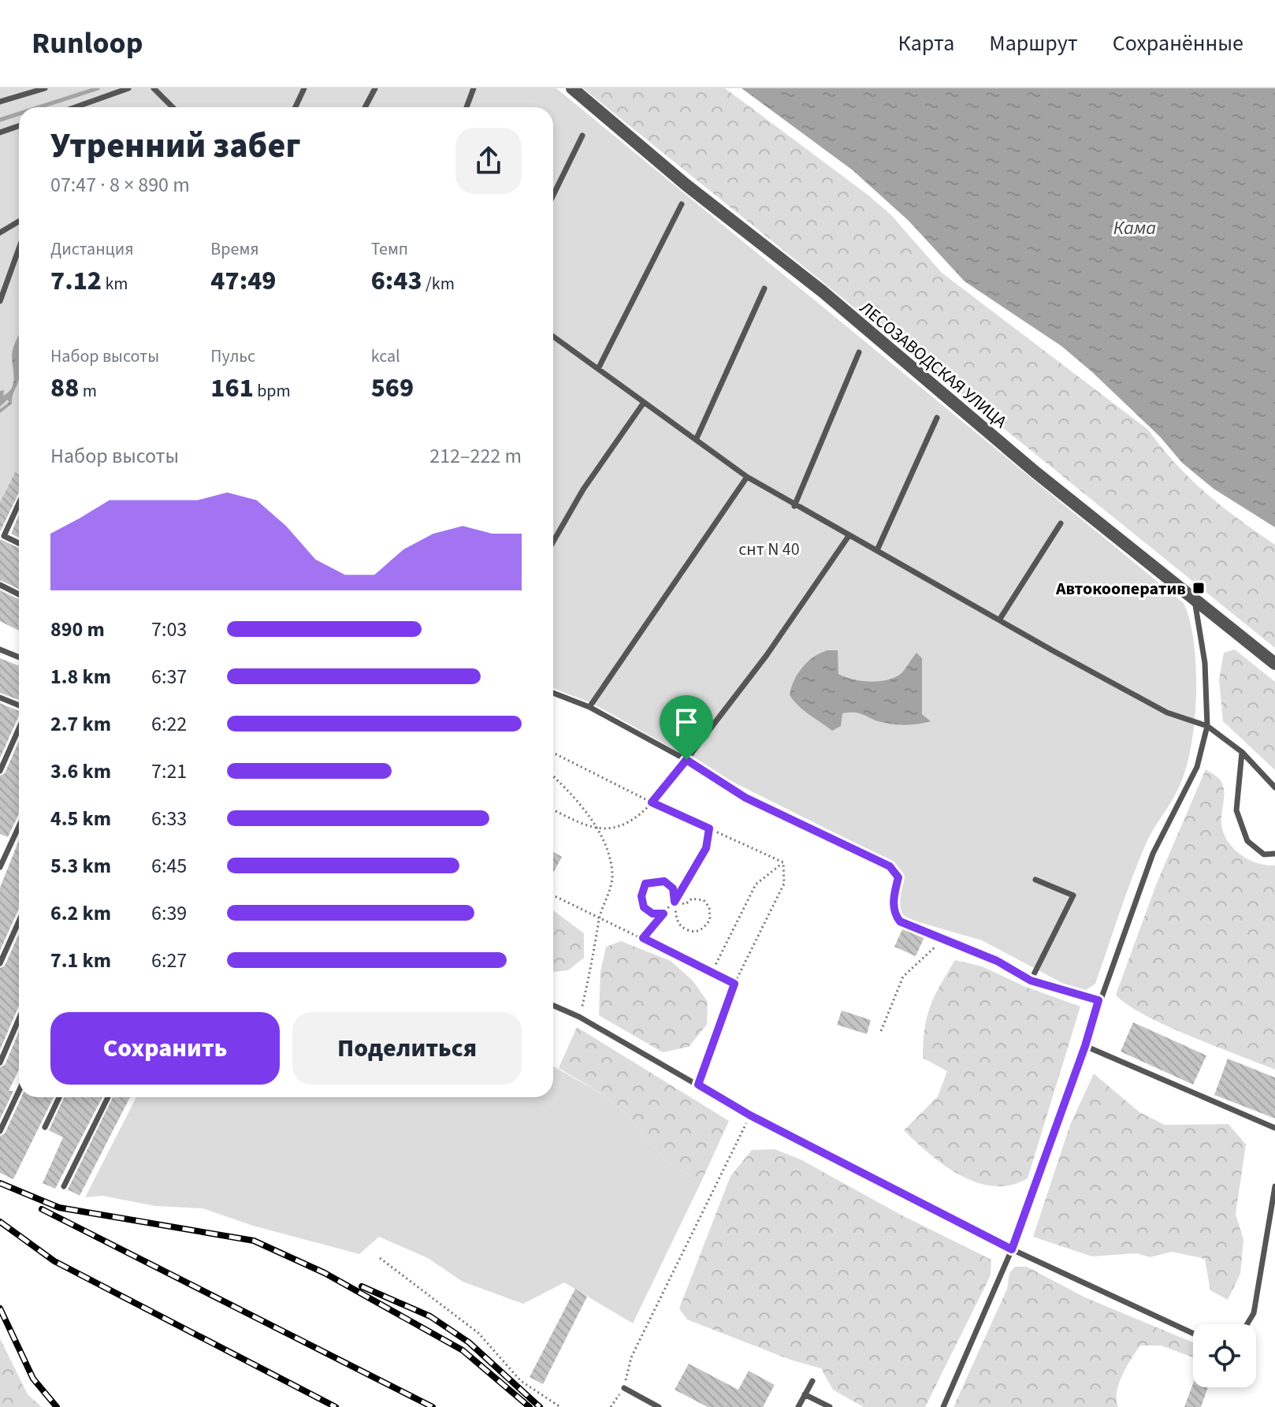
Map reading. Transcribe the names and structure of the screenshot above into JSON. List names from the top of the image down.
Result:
{
  "streets": {
    "street": ["ЛЕСОЗАВОДСКАЯ УЛИЦА"]
  },
  "water": ["Кама"],
  "parks": ["снт N 40"],
  "places": {
    "transit": ["Автокооператив"]
  },
  "page": {
    "header": "Runloop",
    "nav": ["Карта", "Маршрут", "Сохранённые"],
    "heading": ["Утренний забег", "07:47 · 8 × 890 m"],
    "stats": [
      ["Дистанция", "7.12 km"],
      ["Время", "47:49"],
      ["Темп", "6:43 /km"],
      ["Набор высоты", "88 m"],
      ["Пульс", "161 bpm"],
      ["kcal", "569"]
    ],
    "chart": ["Набор высоты", "212–222 m"],
    "list": [
      {
        "name": "890 m",
        "note": "7:03"
      },
      {
        "name": "1.8 km",
        "note": "6:37"
      },
      {
        "name": "2.7 km",
        "note": "6:22"
      },
      {
        "name": "3.6 km",
        "note": "7:21"
      },
      {
        "name": "4.5 km",
        "note": "6:33"
      },
      {
        "name": "5.3 km",
        "note": "6:45"
      },
      {
        "name": "6.2 km",
        "note": "6:39"
      },
      {
        "name": "7.1 km",
        "note": "6:27"
      }
    ],
    "buttons": ["Сохранить", "Поделиться"]
  }
}
